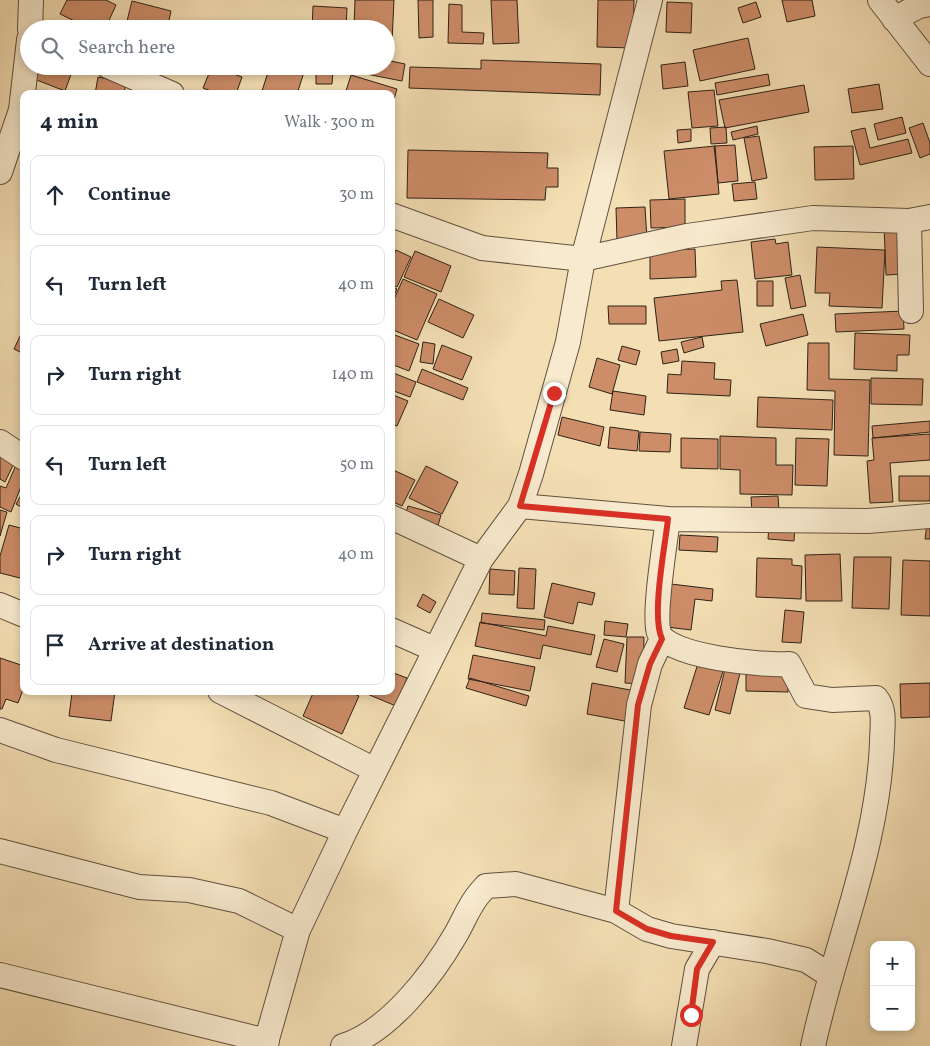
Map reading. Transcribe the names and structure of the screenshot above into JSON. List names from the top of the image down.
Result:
{
  "page": {
    "search": "Search here",
    "heading": ["4 min", "Walk · 300 m"],
    "list": [
      ["Continue", "30 m"],
      ["Turn left", "40 m"],
      ["Turn right", "140 m"],
      ["Turn left", "50 m"],
      ["Turn right", "40 m"],
      "Arrive at destination"
    ],
    "map_buttons": ["+", "−"]
  }
}
